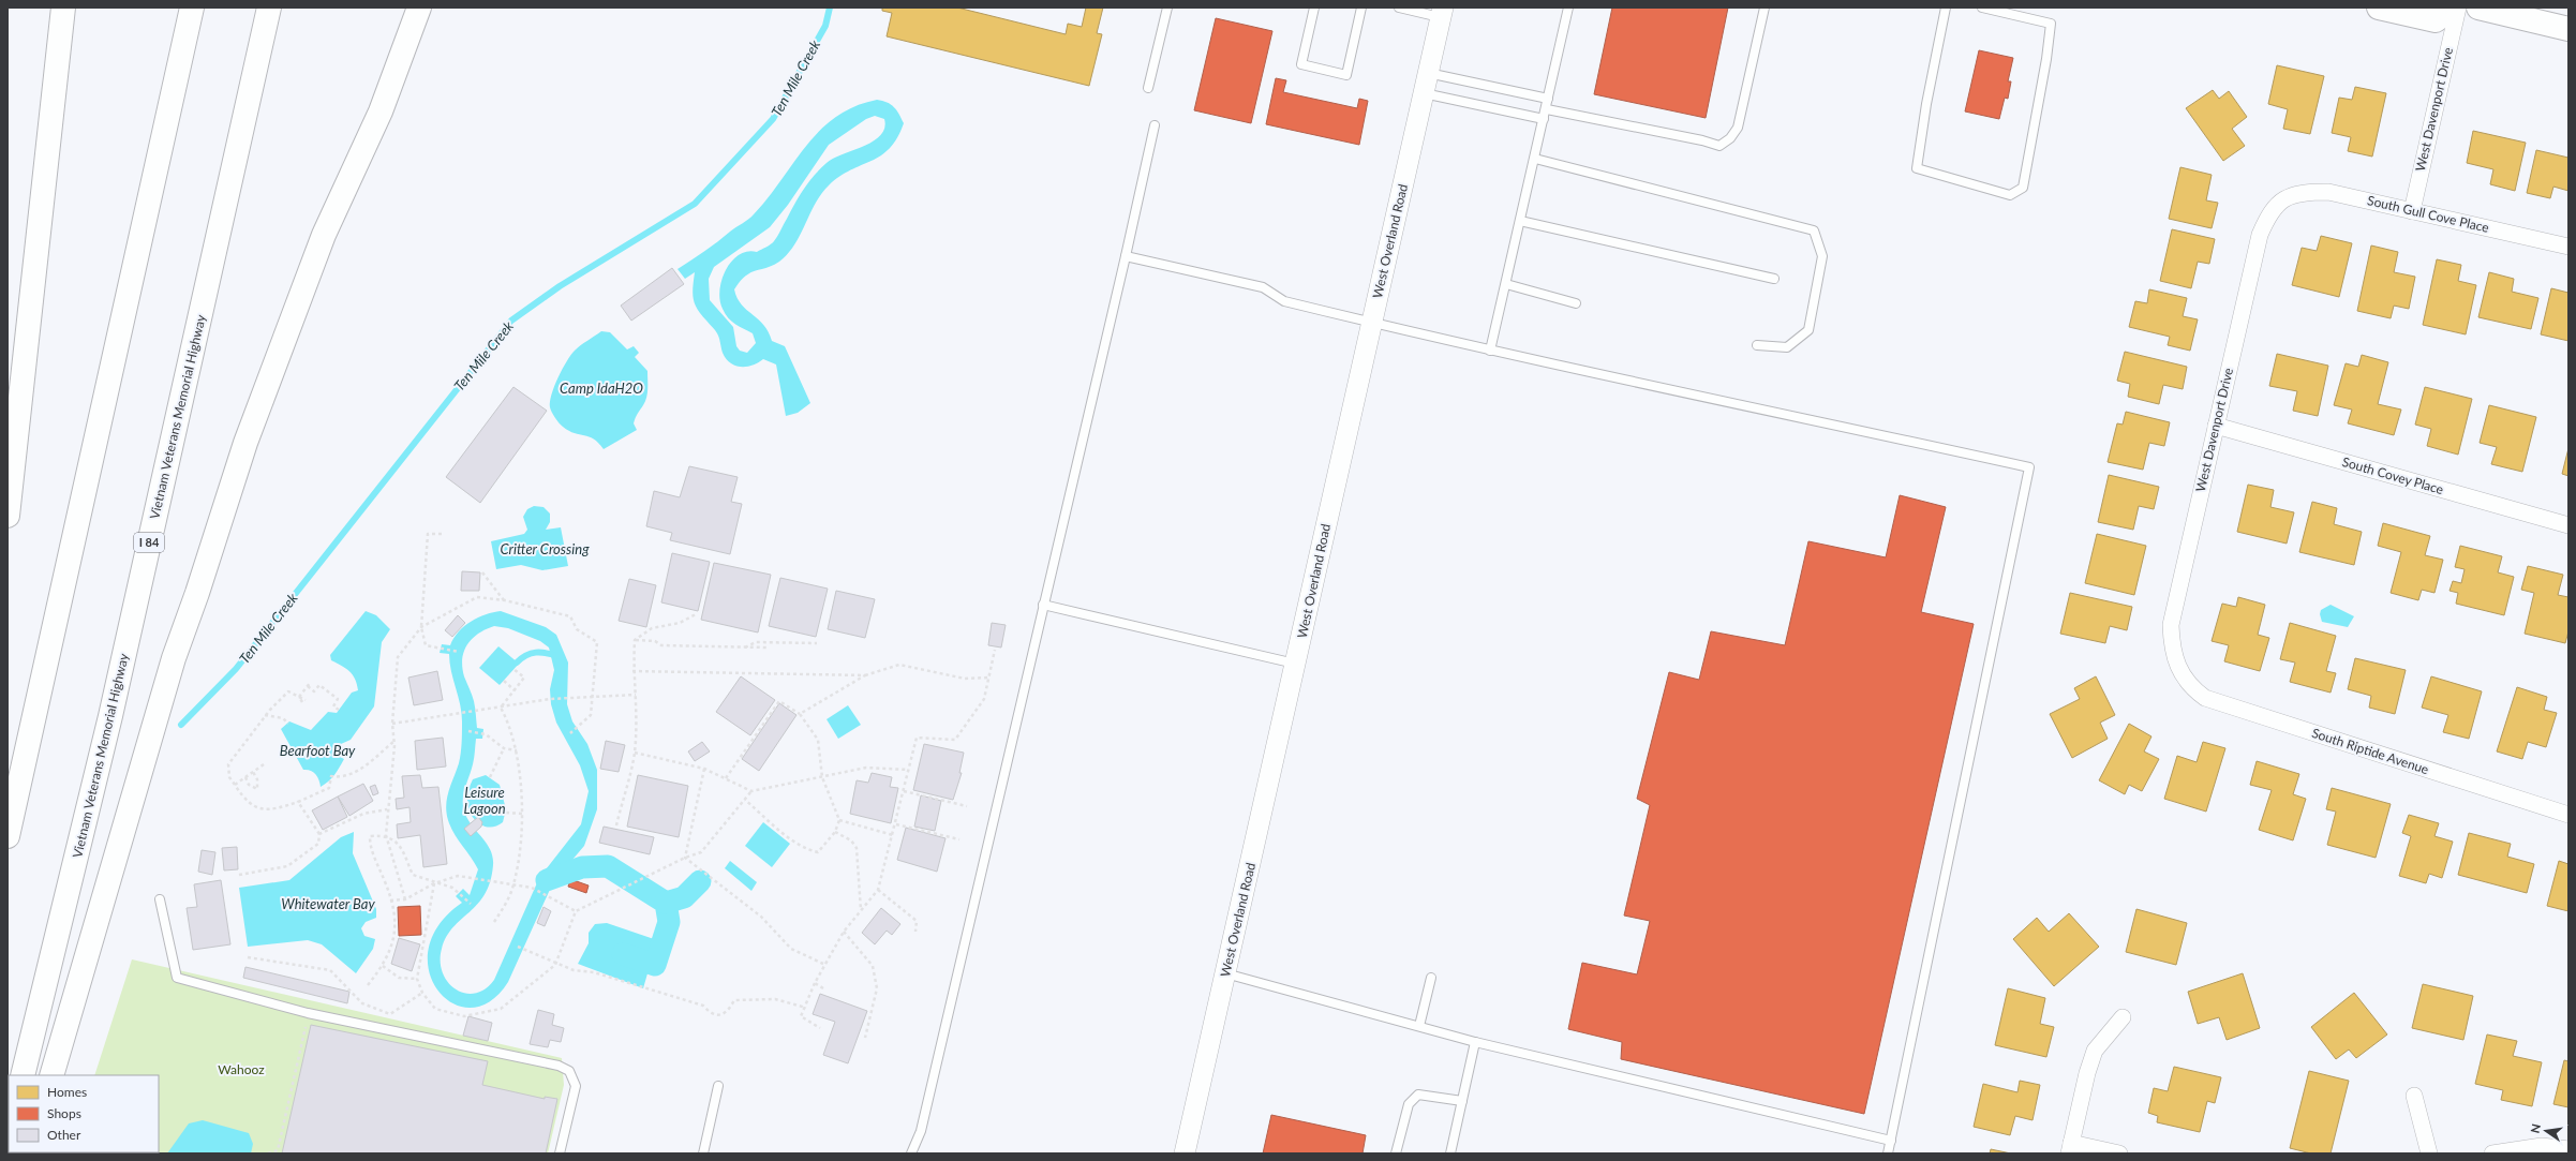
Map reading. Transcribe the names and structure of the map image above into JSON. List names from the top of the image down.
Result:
{
  "streets": {
    "main road": ["Vietnam Veterans Memorial Highway", "I 84"],
    "street": [
      "West Davenport Drive",
      "South Gull Cove Place",
      "West Overland Road",
      "South Covey Place",
      "South Riptide Avenue"
    ]
  },
  "crossings": [
    ["West Davenport Drive", "South Gull Cove Place"],
    ["West Davenport Drive", "South Covey Place"],
    ["West Davenport Drive", "South Riptide Avenue"]
  ],
  "water": [
    "Ten Mile Creek",
    "Camp IdaH2O",
    "Critter Crossing",
    "Bearfoot Bay",
    "Leisure Lagoon",
    "Whitewater Bay"
  ],
  "parks": ["Wahooz"],
  "legend": ["Homes", "Shops", "Other"],
  "north": "left"
}
